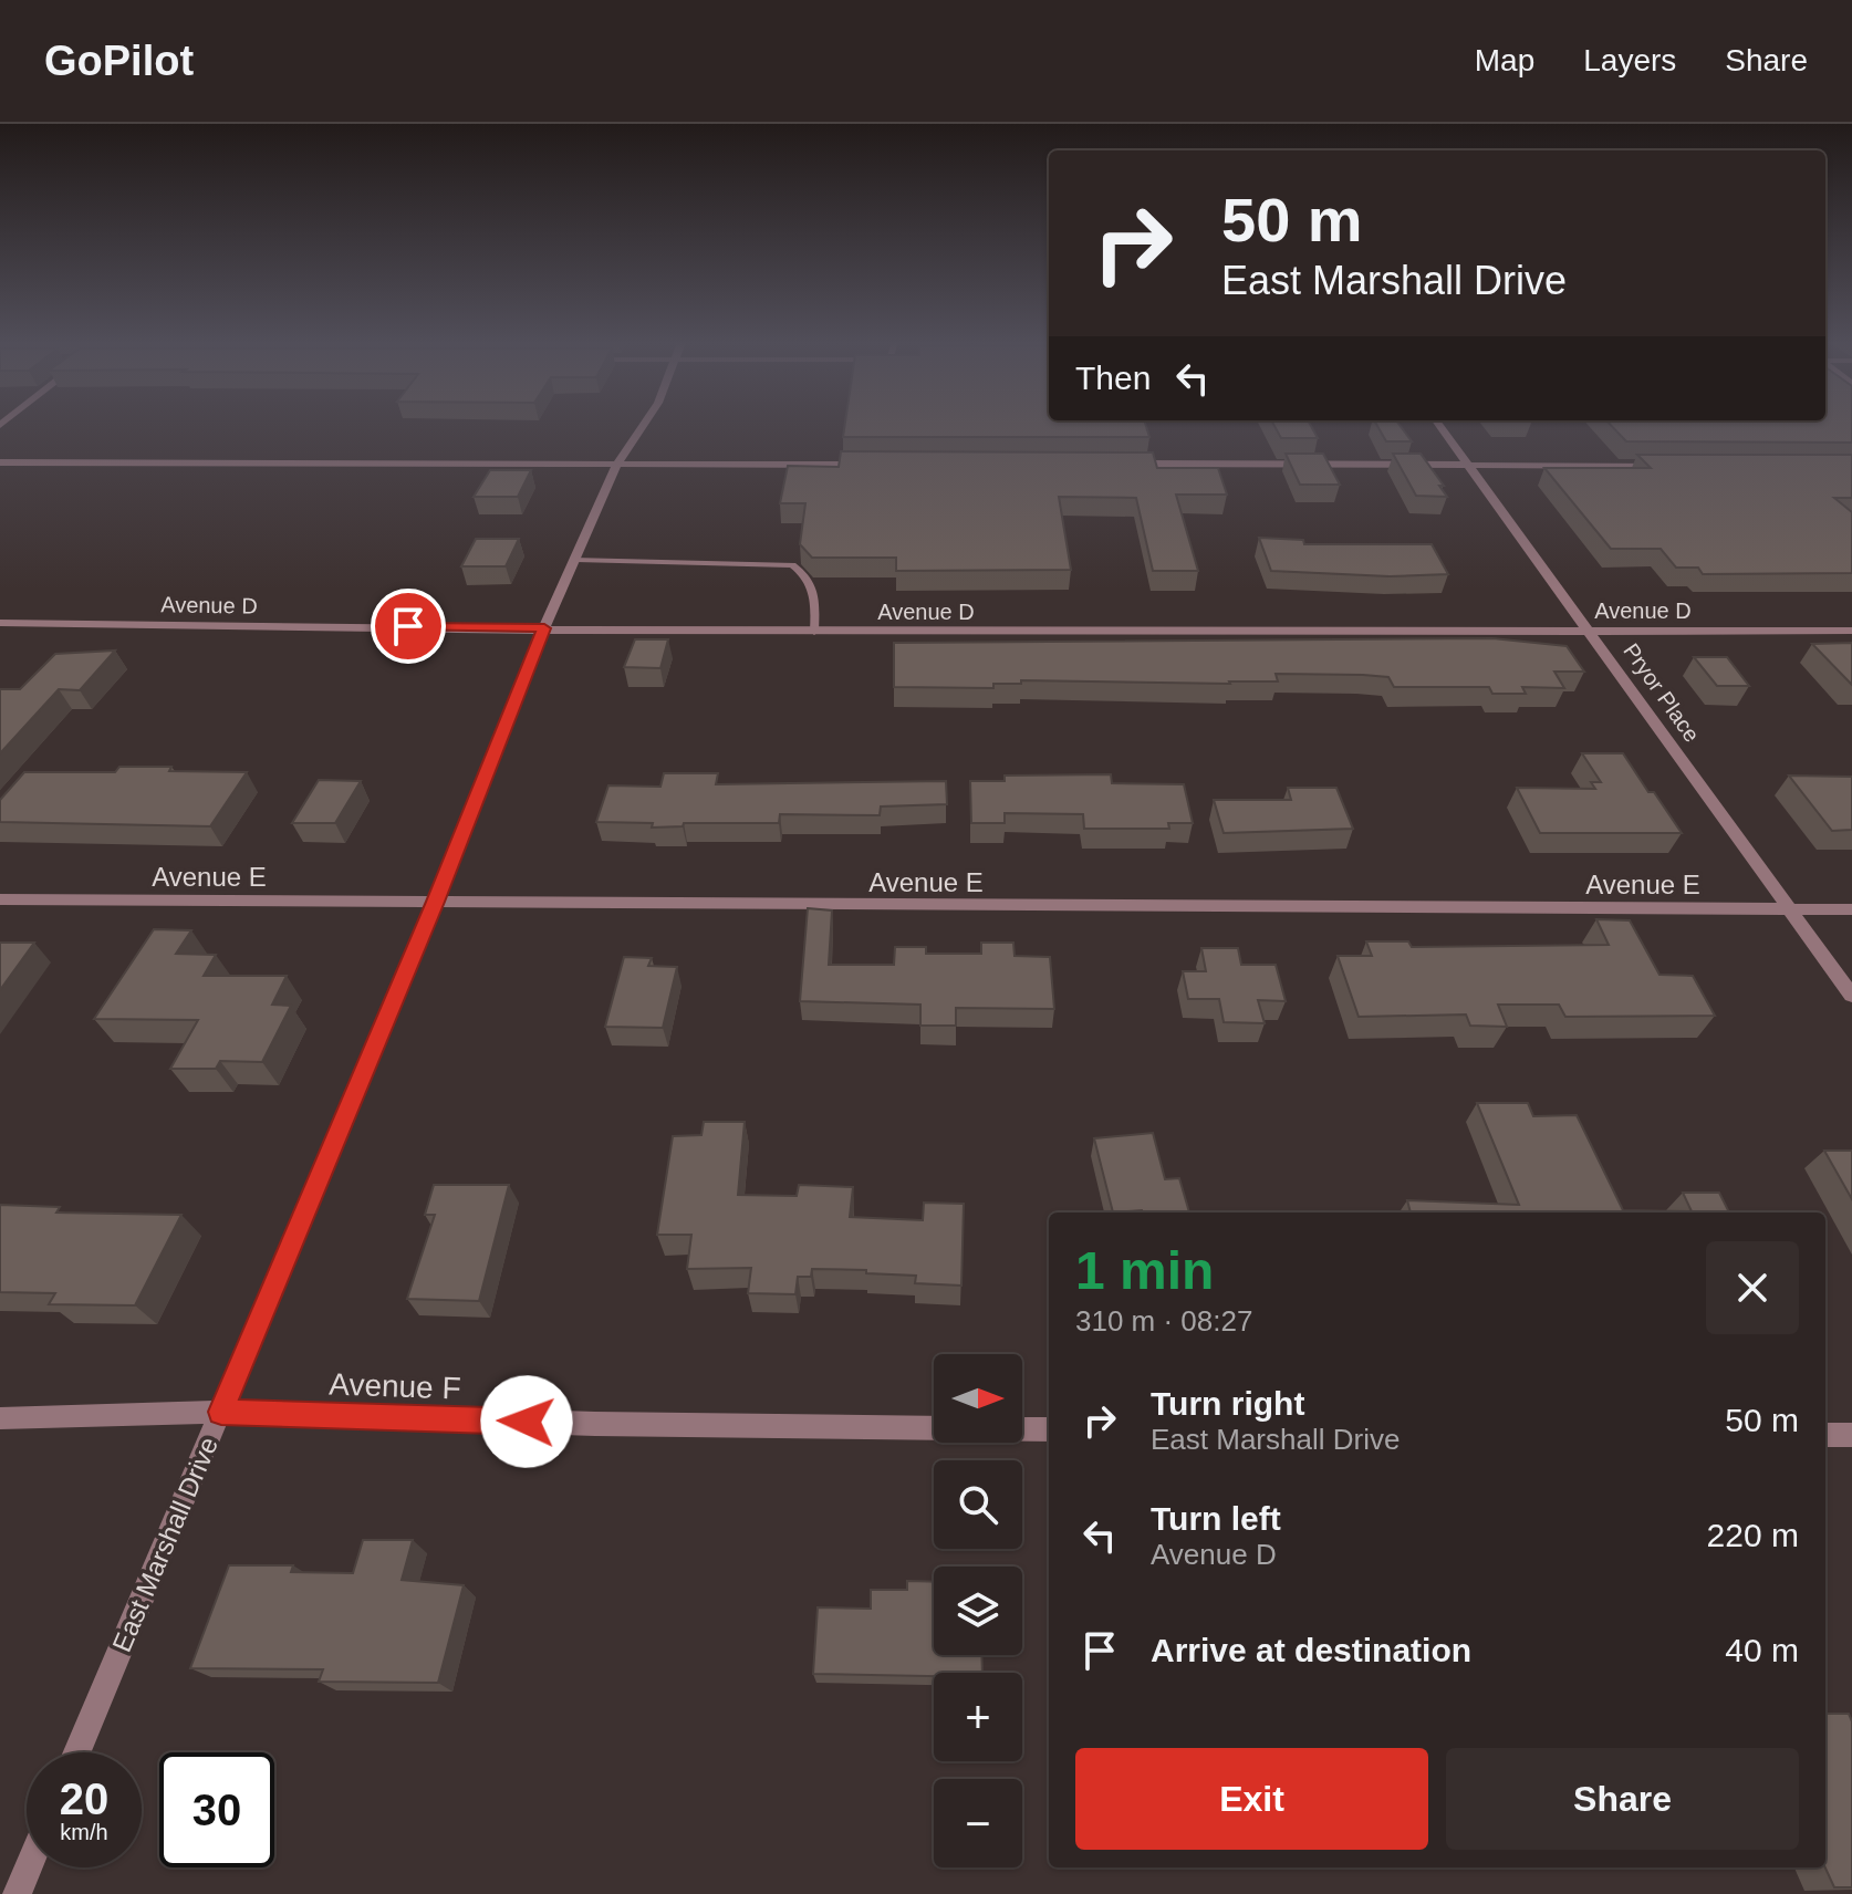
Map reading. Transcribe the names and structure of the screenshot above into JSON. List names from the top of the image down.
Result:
{
  "streets": {
    "street": [
      "Avenue D",
      "Pryor Place",
      "Avenue E",
      "Avenue F",
      "East Marshall Drive"
    ]
  },
  "crossings": [
    ["Avenue D", "Pryor Place"],
    ["Avenue D", "East Marshall Drive"],
    ["Pryor Place", "Avenue E"],
    ["Avenue E", "East Marshall Drive"],
    ["Avenue F", "East Marshall Drive"]
  ],
  "north": "right",
  "page": {
    "header": "GoPilot",
    "nav": ["Map", "Layers", "Share"],
    "turn": ["50 m", "East Marshall Drive"],
    "then": "Then",
    "heading": ["1 min", "310 m · 08:27"],
    "map_buttons": ["+", "−"],
    "list": [
      {
        "name": "Turn right",
        "note": "East Marshall Drive",
        "value": "50 m"
      },
      {
        "name": "Turn left",
        "note": "Avenue D",
        "value": "220 m"
      },
      {
        "name": "Arrive at destination",
        "value": "40 m"
      }
    ],
    "buttons": ["Exit", "Share"],
    "speed": "20 km/h",
    "limit": "30"
  }
}
